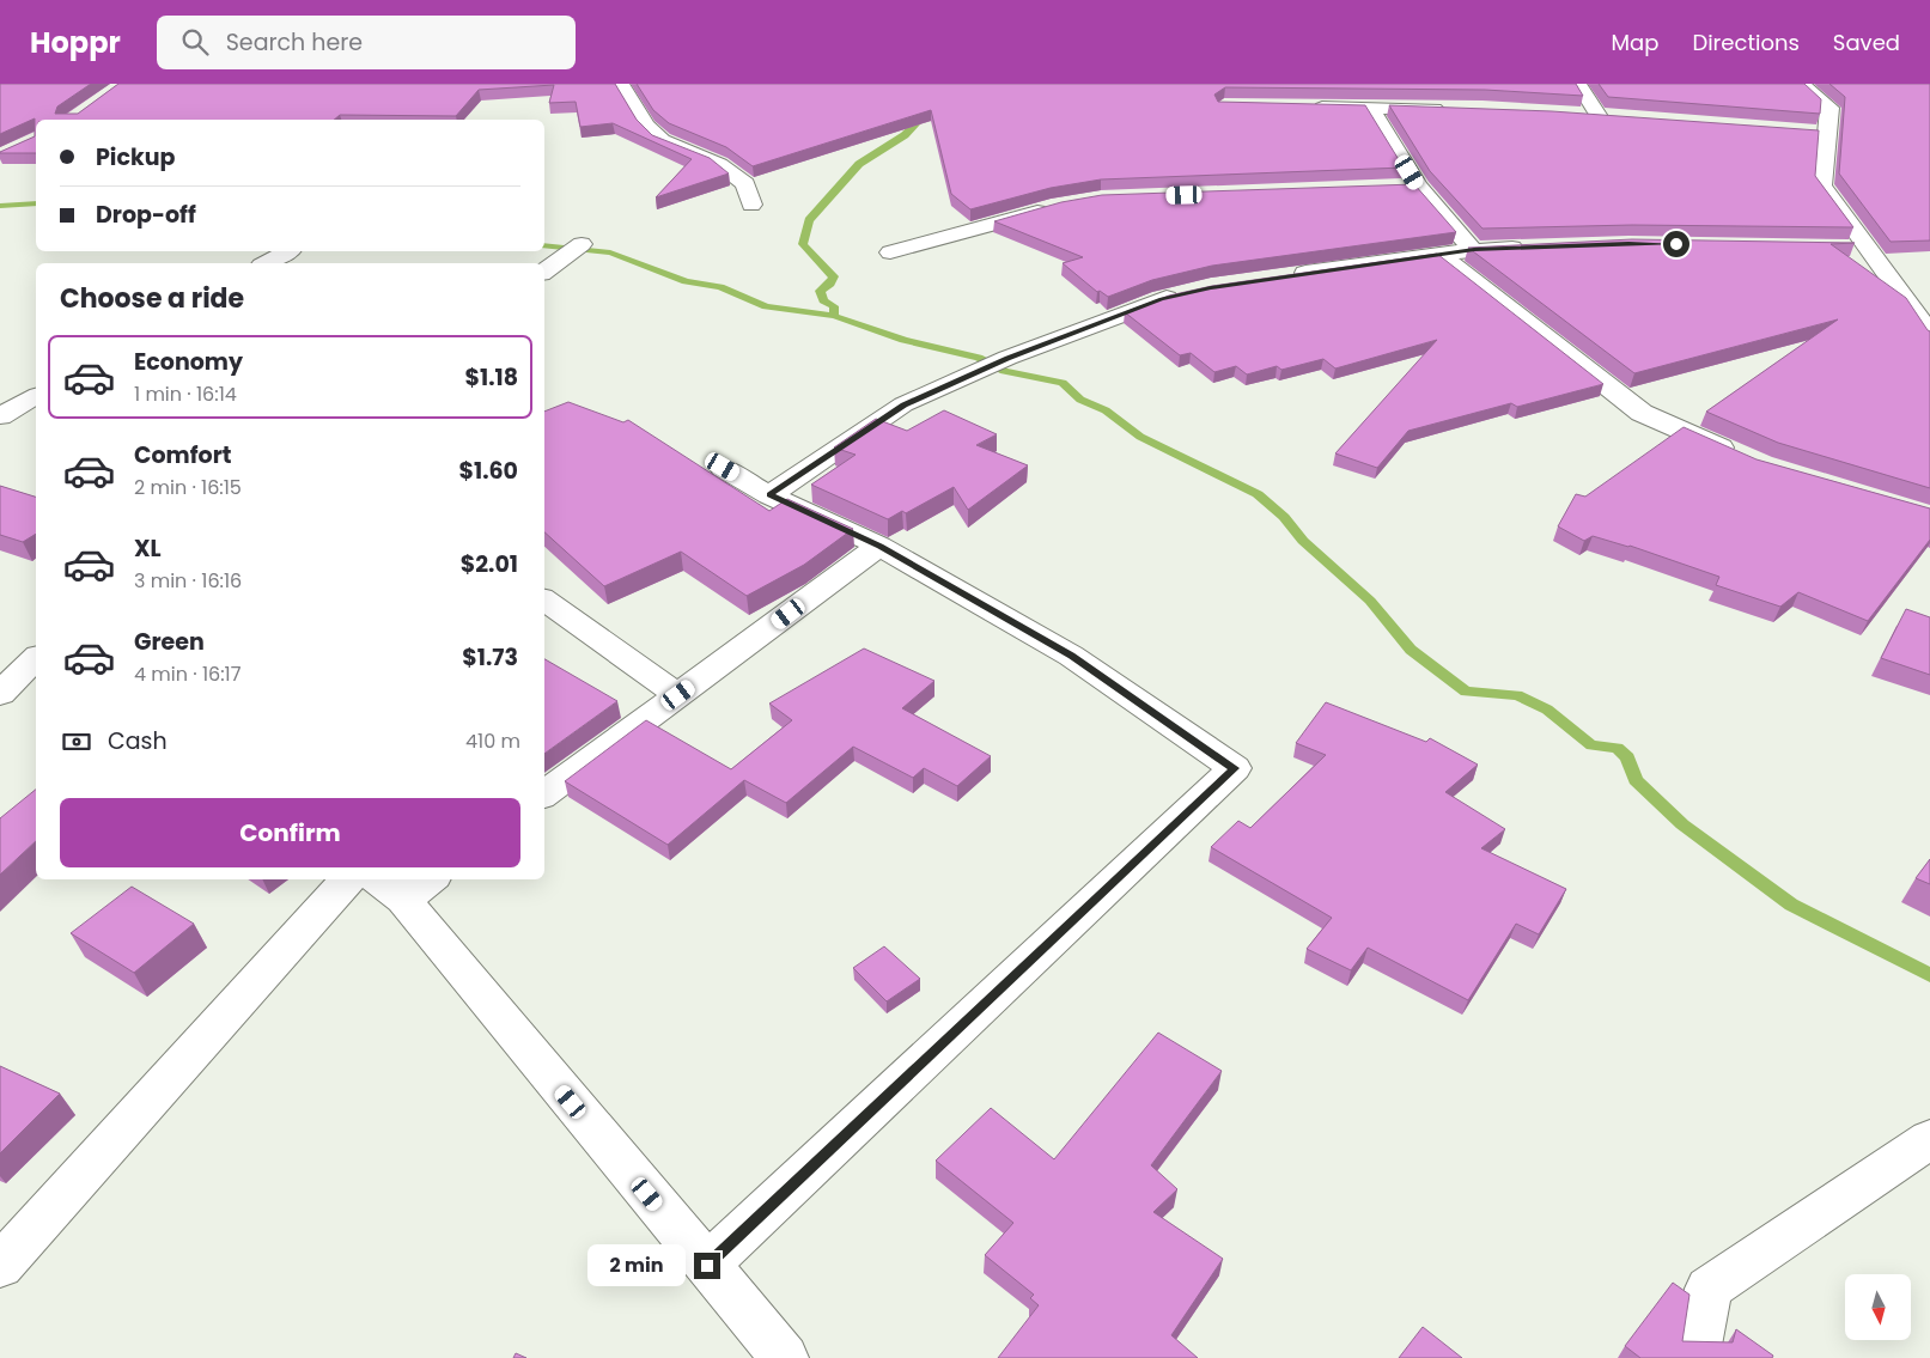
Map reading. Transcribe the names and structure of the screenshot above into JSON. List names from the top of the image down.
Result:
{
  "north": "bottom",
  "page": {
    "header": "Hoppr",
    "search": "Search here",
    "nav": ["Map", "Directions", "Saved"],
    "banner": ["Pickup", "Drop-off"],
    "heading": "Choose a ride",
    "list": [
      {
        "name": "Economy",
        "note": "1 min · 16:14",
        "value": "$1.18"
      },
      {
        "name": "Comfort",
        "note": "2 min · 16:15",
        "value": "$1.60"
      },
      {
        "name": "XL",
        "note": "3 min · 16:16",
        "value": "$2.01"
      },
      {
        "name": "Green",
        "note": "4 min · 16:17",
        "value": "$1.73"
      }
    ],
    "pay": ["Cash", "410 m"],
    "buttons": "Confirm",
    "bubble": "2 min"
  }
}
